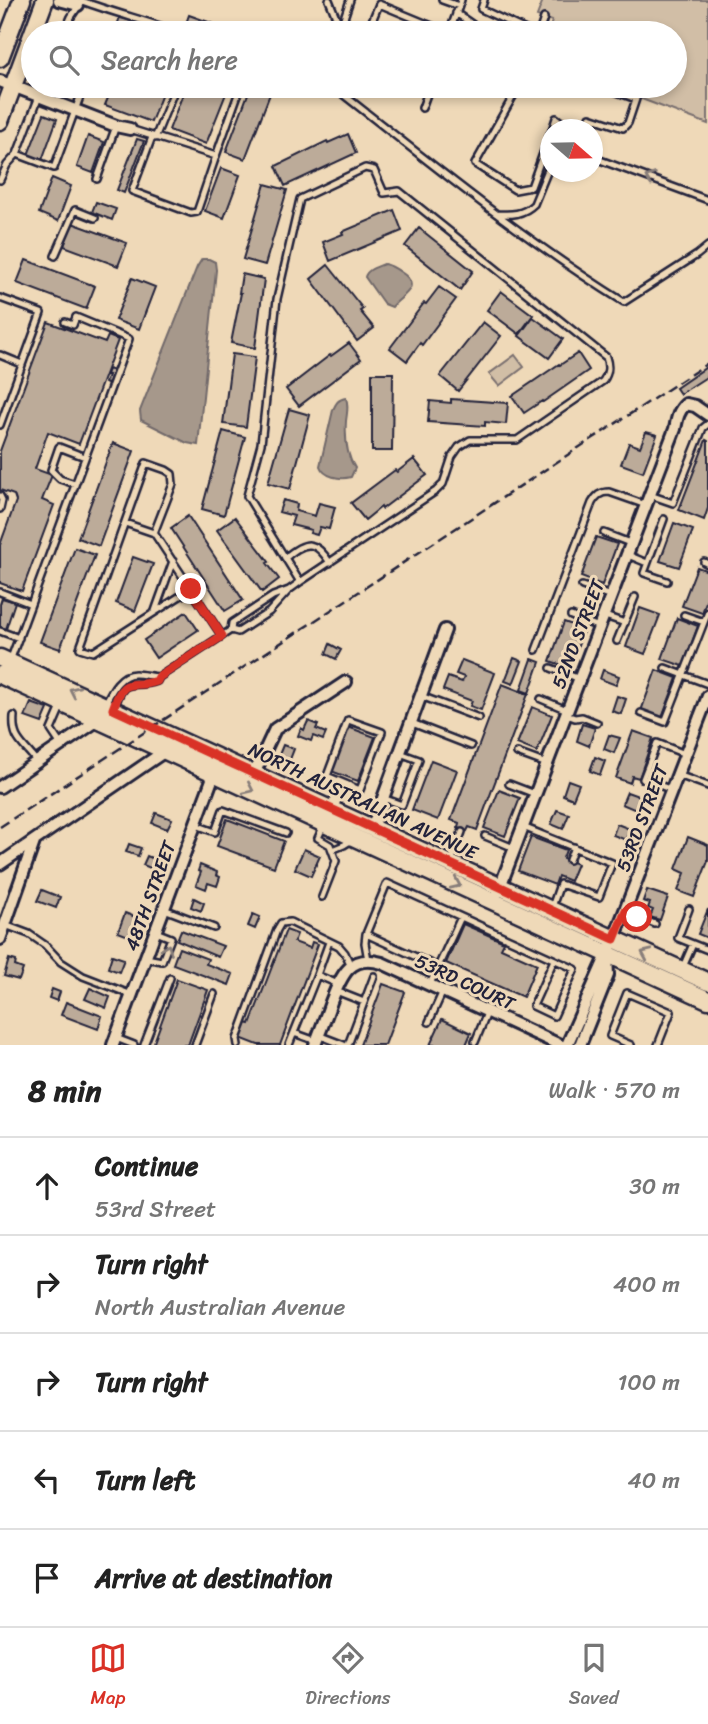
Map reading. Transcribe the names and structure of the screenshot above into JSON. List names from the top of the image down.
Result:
{
  "streets": {
    "main road": ["NORTH AUSTRALIAN AVENUE"],
    "street": [
      "52ND STREET",
      "53RD STREET",
      "48TH STREET",
      "53RD COURT"
    ]
  },
  "crossings": [
    ["52ND STREET", "NORTH AUSTRALIAN AVENUE"],
    ["NORTH AUSTRALIAN AVENUE", "53RD STREET"],
    ["NORTH AUSTRALIAN AVENUE", "48TH STREET"]
  ],
  "north": "right",
  "page": {
    "search": "Search here",
    "heading": ["8 min", "Walk · 570 m"],
    "list": [
      ["Continue", "53rd Street", "30 m"],
      ["Turn right", "North Australian Avenue", "400 m"],
      ["Turn right", "100 m"],
      ["Turn left", "40 m"],
      "Arrive at destination"
    ],
    "nav": ["Map", "Directions", "Saved"]
  }
}
